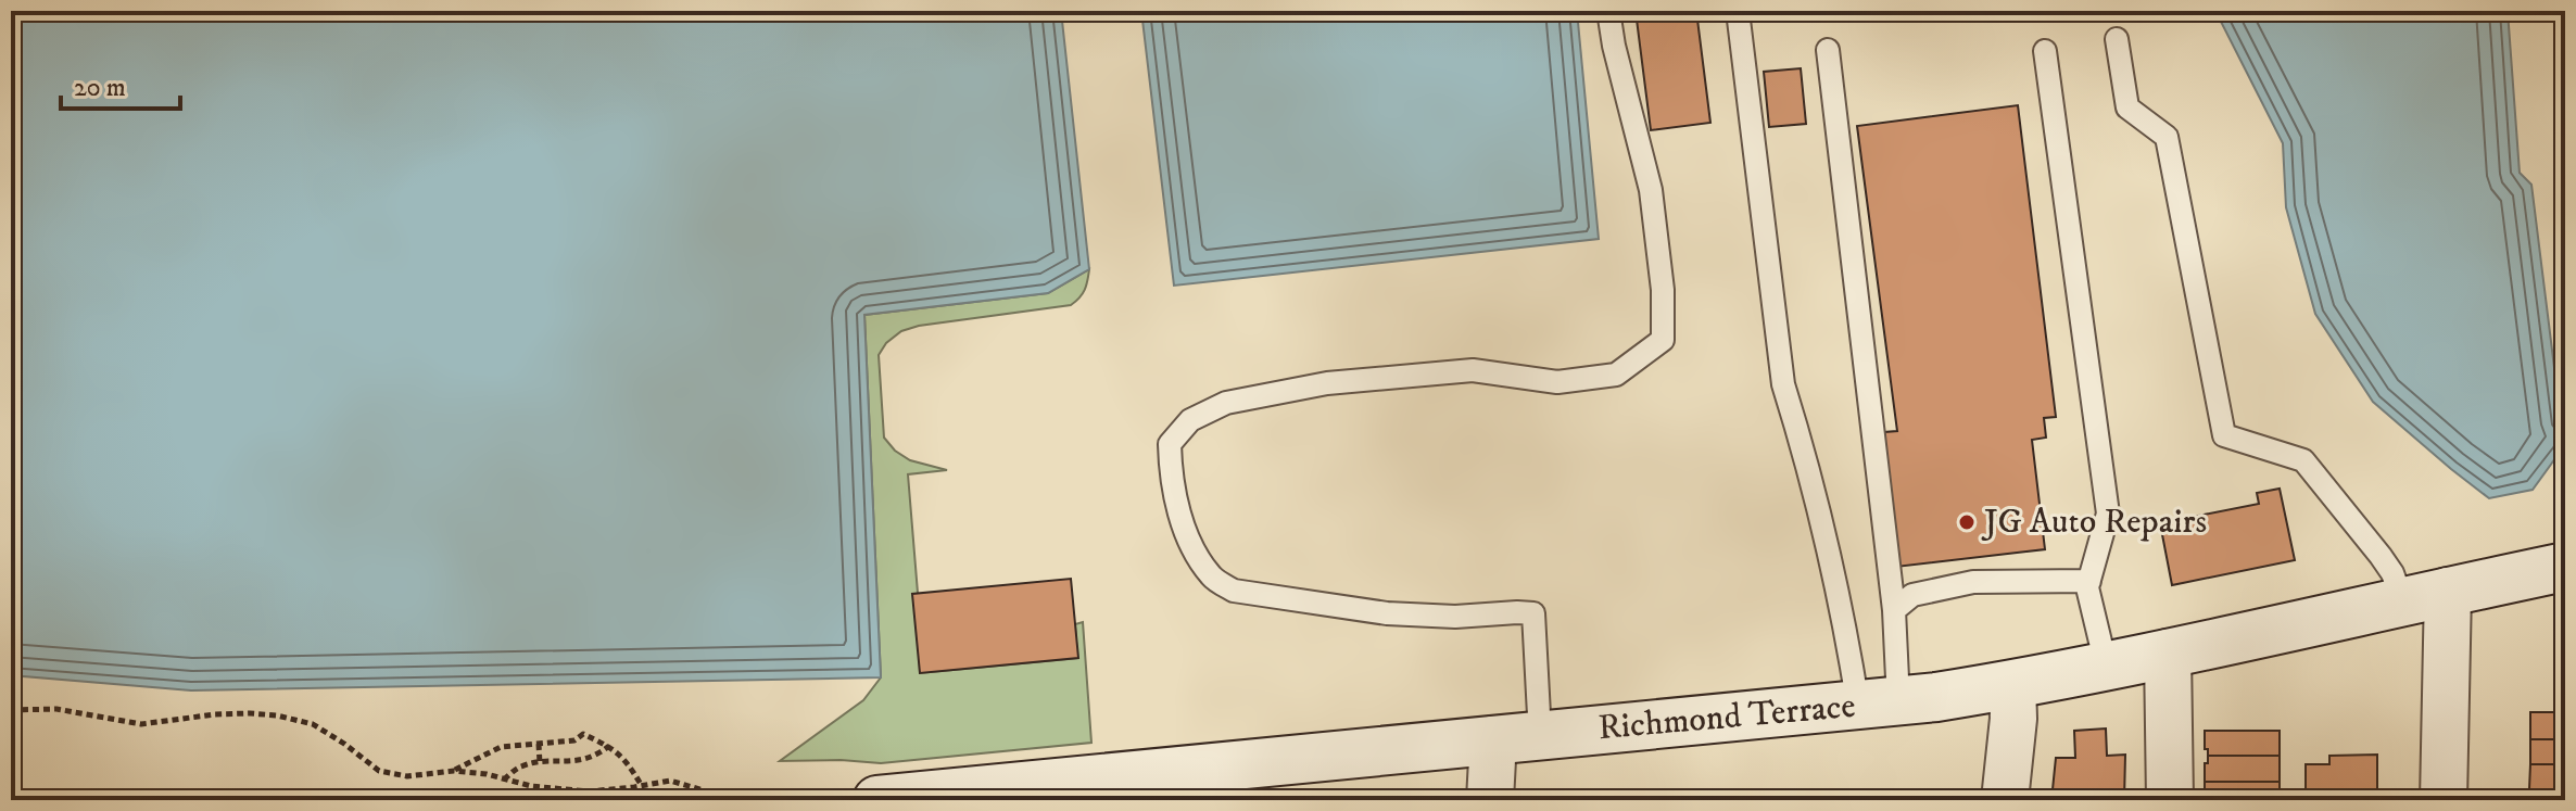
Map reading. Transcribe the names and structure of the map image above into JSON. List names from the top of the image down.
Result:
{
  "streets": {
    "main road": ["Richmond Terrace"]
  },
  "places": ["JG Auto Repairs"],
  "scale_bar": "20 m"
}
